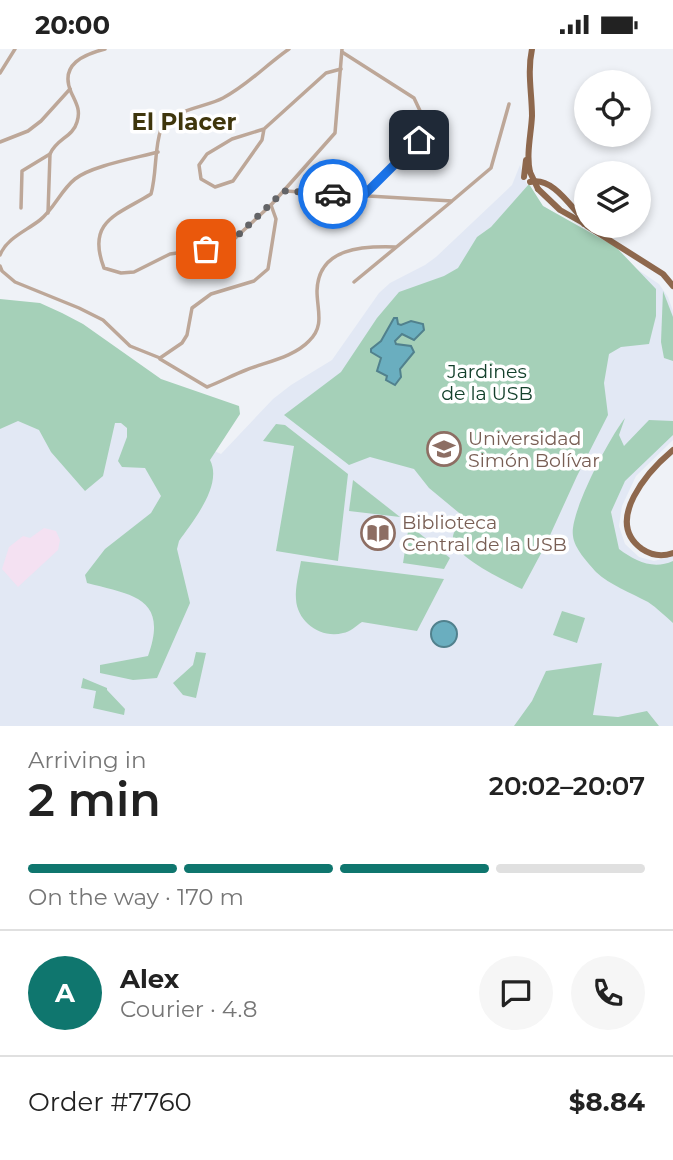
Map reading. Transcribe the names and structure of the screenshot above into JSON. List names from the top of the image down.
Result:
{
  "districts": ["El Placer"],
  "parks": ["Jardines de la USB"],
  "places": {
    "school or university": ["Universidad Simón Bolívar"],
    "library": ["Biblioteca Central de la USB"]
  },
  "page": {
    "status": "20:00",
    "heading": ["2 min", "Arriving in", "20:02–20:07"],
    "panel": [
      "Alex",
      "Courier · 4.8",
      "Order #7760",
      "$8.84"
    ],
    "bar": "On the way · 170 m",
    "round": "A"
  }
}
